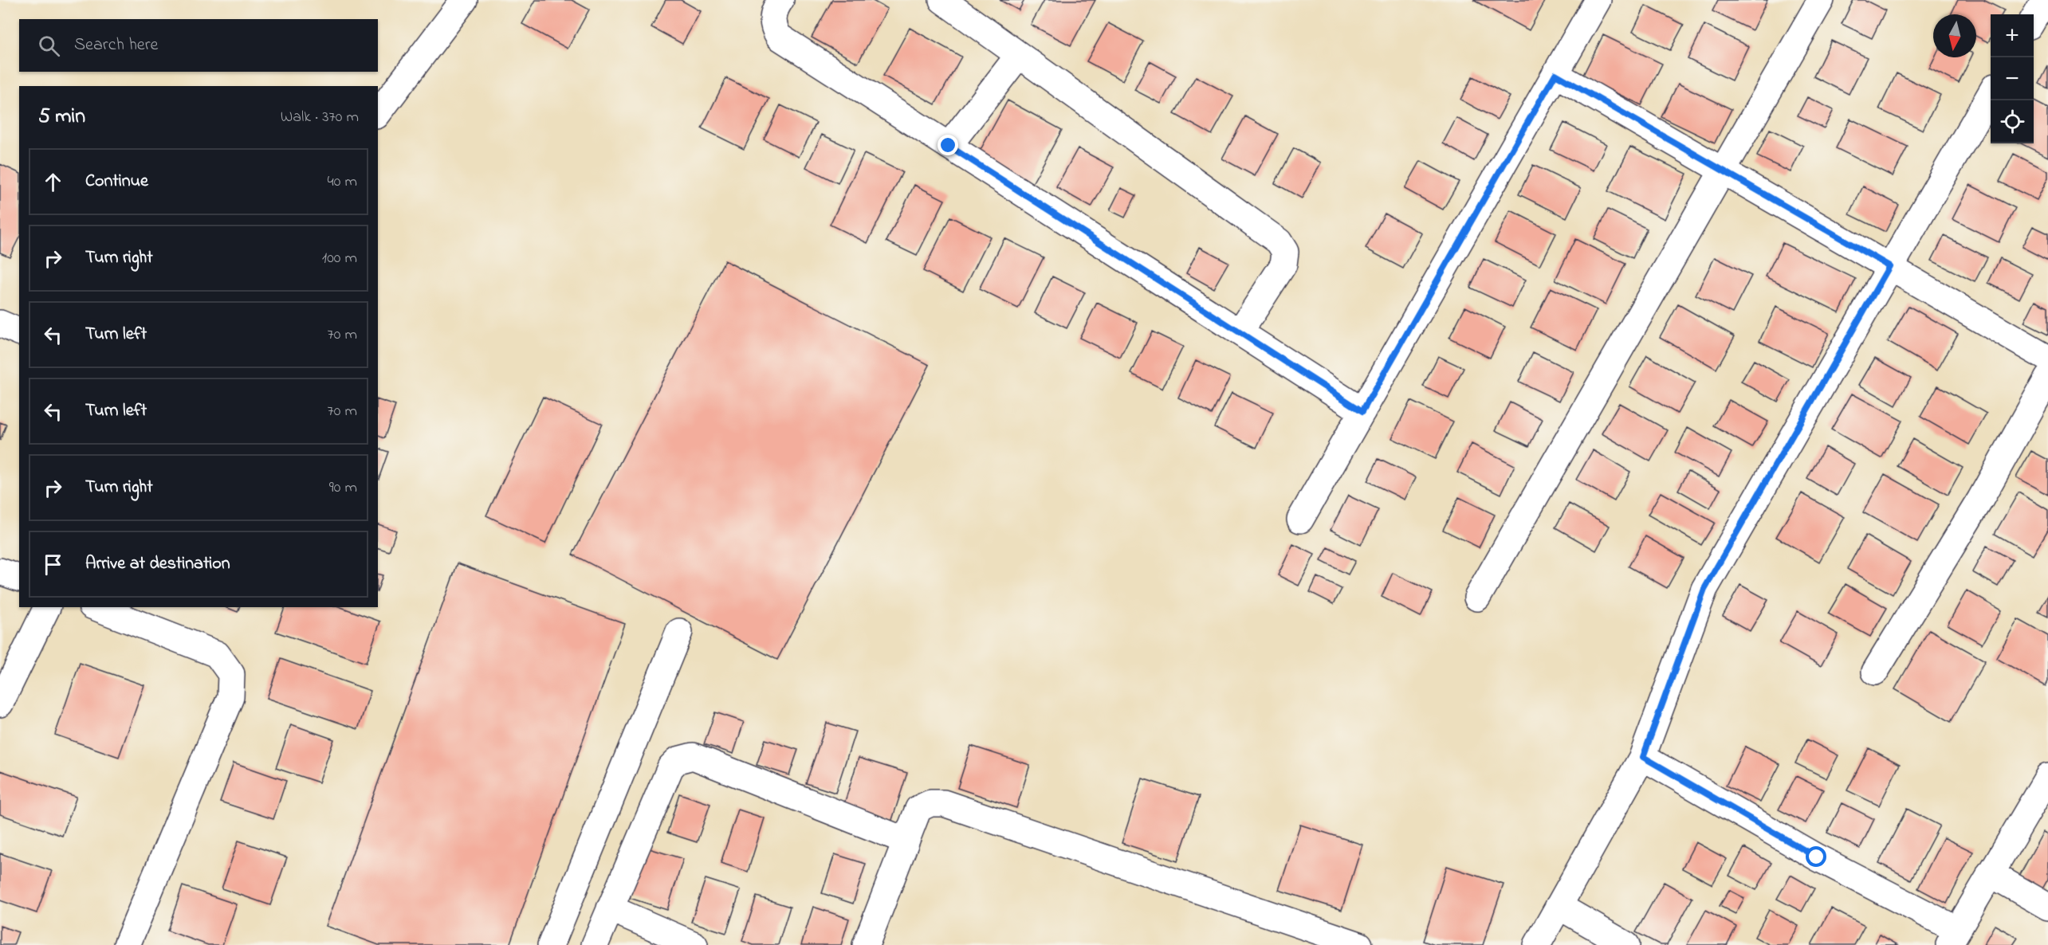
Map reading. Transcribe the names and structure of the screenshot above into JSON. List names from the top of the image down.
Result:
{
  "north": "bottom",
  "page": {
    "map_buttons": ["+", "−"],
    "search": "Search here",
    "heading": ["5 min", "Walk · 370 m"],
    "list": [
      ["Continue", "40 m"],
      ["Turn right", "100 m"],
      ["Turn left", "70 m"],
      ["Turn left", "70 m"],
      ["Turn right", "90 m"],
      "Arrive at destination"
    ]
  }
}
